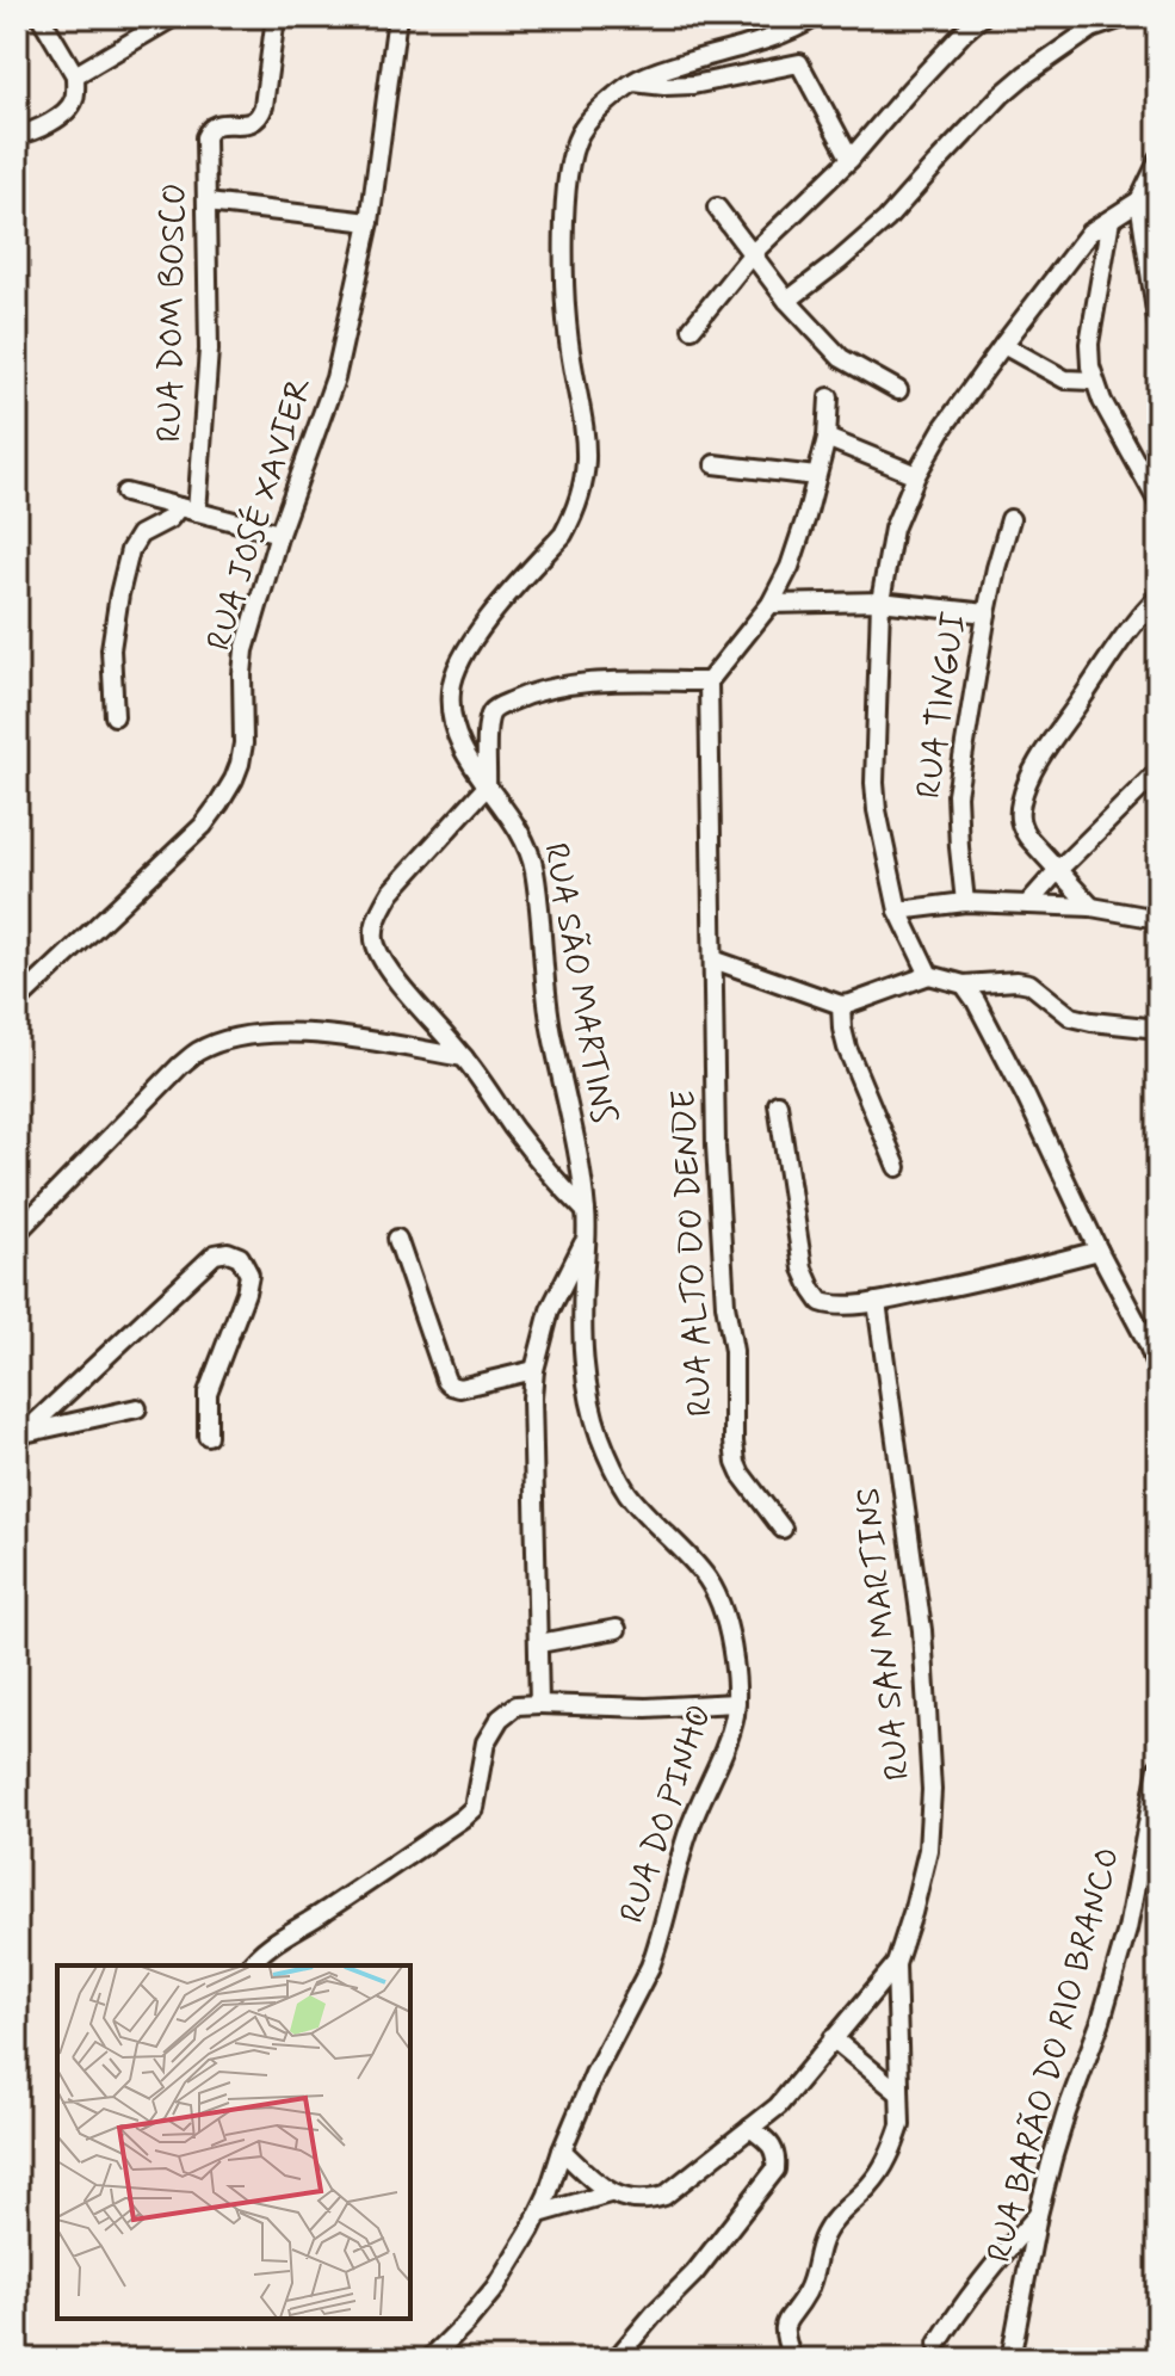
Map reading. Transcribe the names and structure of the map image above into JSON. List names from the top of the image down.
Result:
{
  "streets": {
    "street": [
      "RUA DOM BOSCO",
      "RUA JOSÉ XAVIER",
      "RUA TINGUI",
      "RUA SÃO MARTINS",
      "RUA ALTO DO DENDE",
      "RUA SAN MARTINS",
      "RUA DO PINHO",
      "RUA BARÃO DO RIO BRANCO"
    ]
  },
  "crossings": [
    ["RUA SÃO MARTINS", "RUA DO PINHO"]
  ]
}
